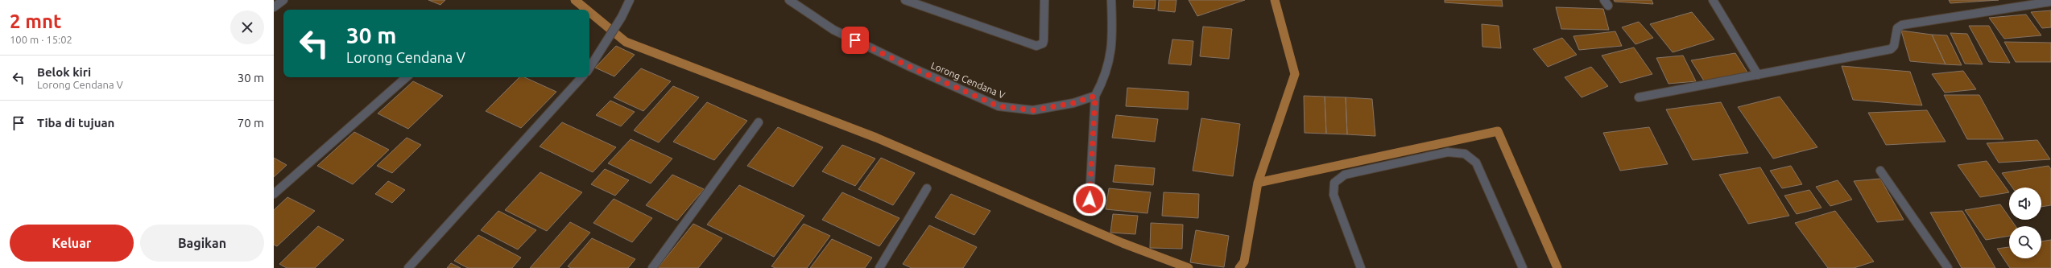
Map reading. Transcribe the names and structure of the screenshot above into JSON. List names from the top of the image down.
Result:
{
  "streets": {
    "street": ["Lorong Cendana V"]
  },
  "page": {
    "heading": ["2 mnt", "100 m · 15:02"],
    "turn": ["30 m", "Lorong Cendana V"],
    "list": [
      {
        "name": "Belok kiri",
        "note": "Lorong Cendana V",
        "value": "30 m"
      },
      {
        "name": "Tiba di tujuan",
        "value": "70 m"
      }
    ],
    "buttons": ["Keluar", "Bagikan"]
  }
}
